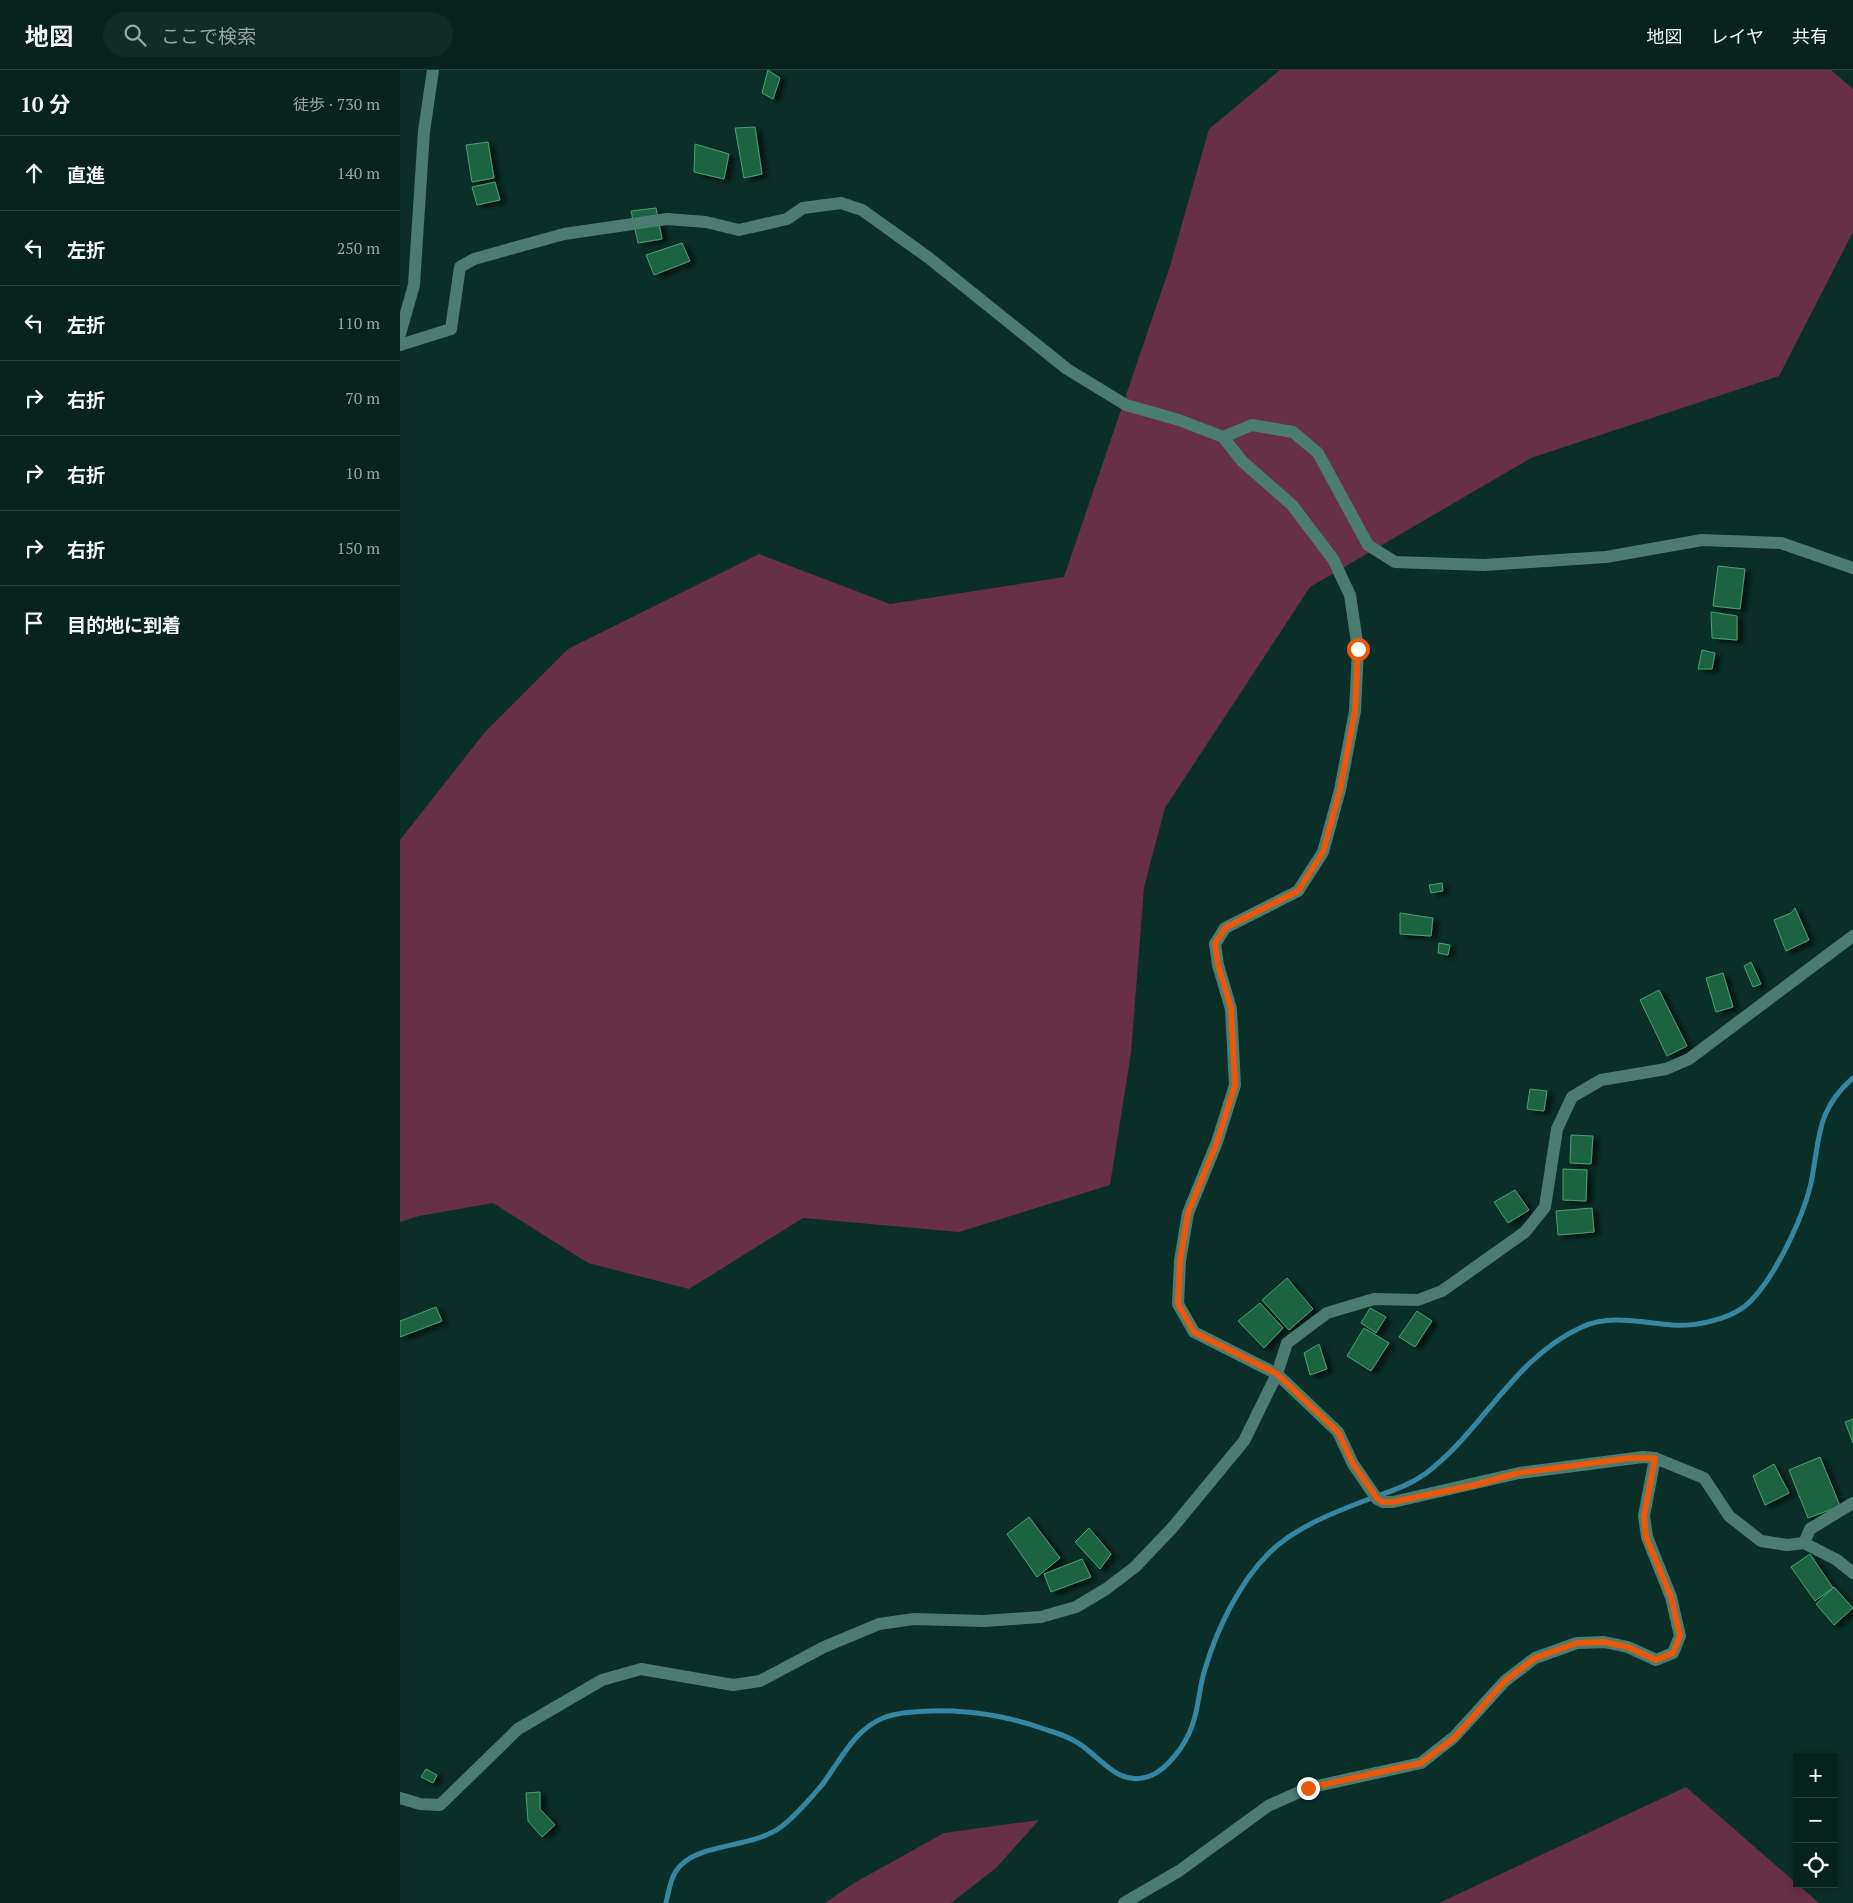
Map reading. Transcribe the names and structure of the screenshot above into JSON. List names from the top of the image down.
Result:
{
  "page": {
    "header": "地図",
    "search": "ここで検索",
    "nav": ["地図", "レイヤ", "共有"],
    "heading": ["10 分", "徒歩 · 730 m"],
    "list": [
      ["直進", "140 m"],
      ["左折", "250 m"],
      ["左折", "110 m"],
      ["右折", "70 m"],
      ["右折", "10 m"],
      ["右折", "150 m"],
      "目的地に到着"
    ],
    "map_buttons": ["+", "−"]
  }
}
